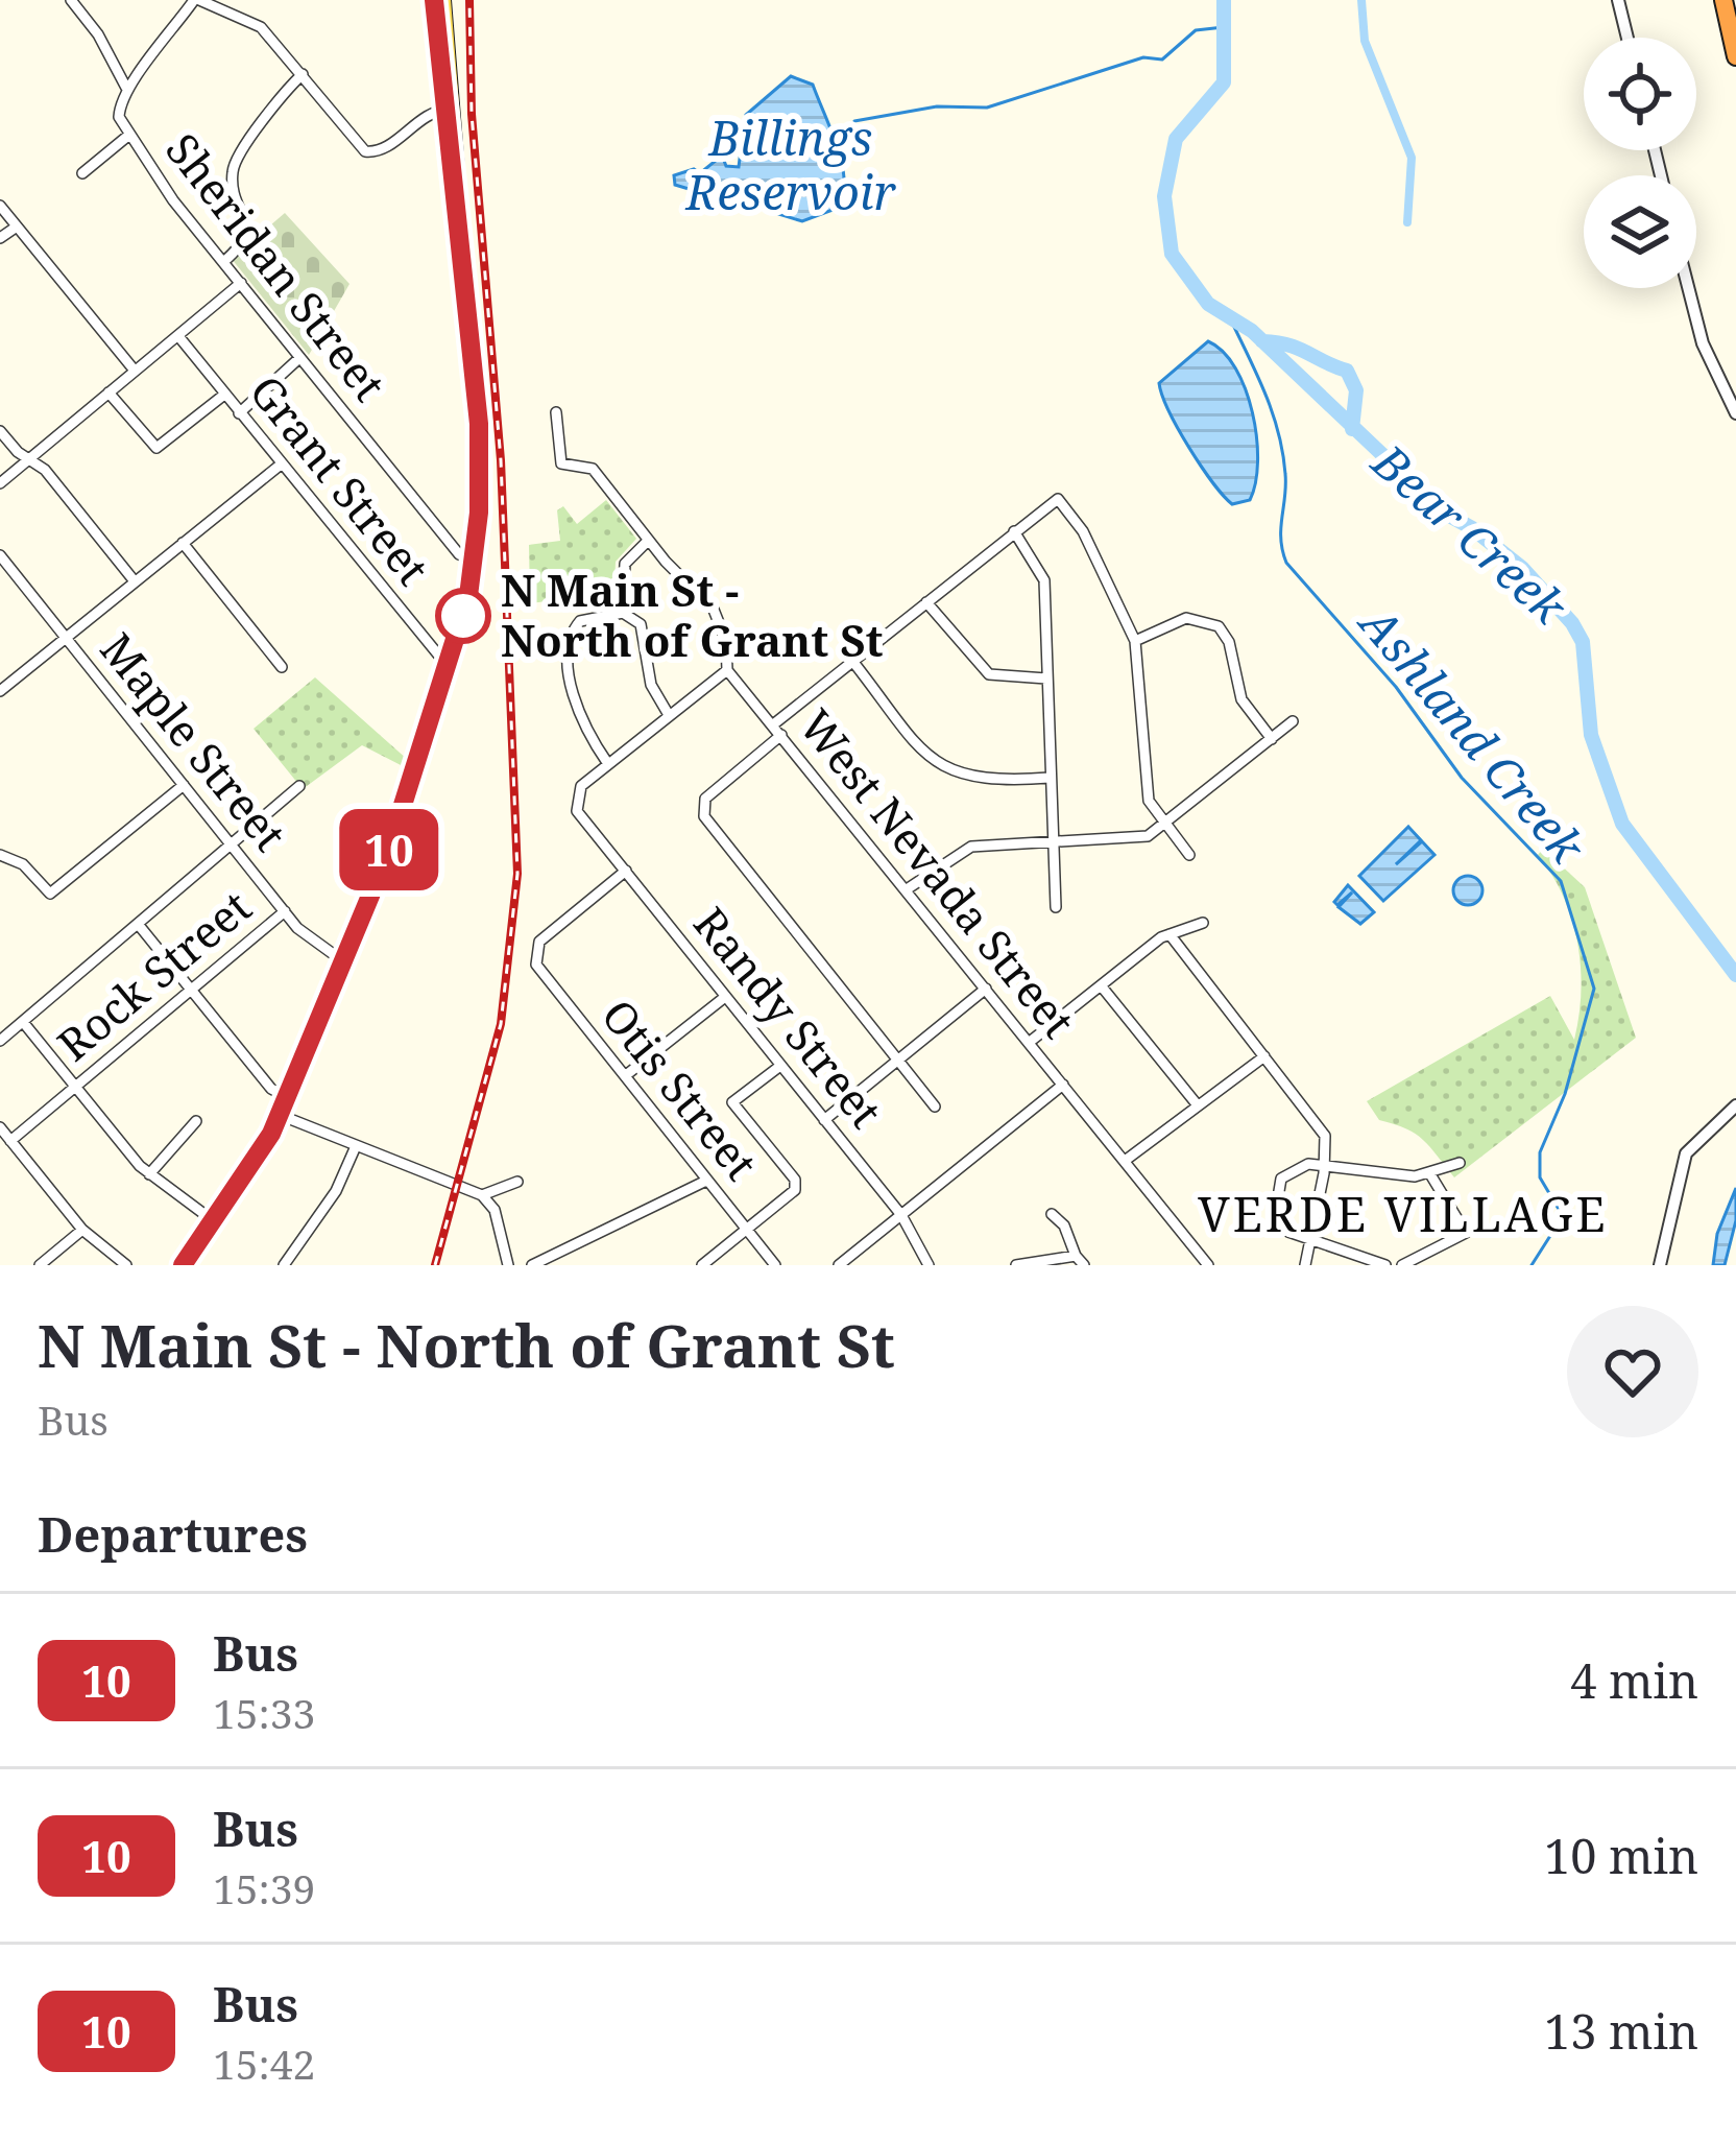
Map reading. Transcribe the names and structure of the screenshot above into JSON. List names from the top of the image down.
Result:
{
  "streets": {
    "street": [
      "Sheridan Street",
      "Grant Street",
      "Maple Street",
      "West Nevada Street",
      "Rock Street",
      "Randy Street",
      "Otis Street"
    ]
  },
  "crossings": [
    ["Maple Street", "Rock Street"],
    ["Randy Street", "Otis Street"]
  ],
  "districts": ["VERDE VILLAGE"],
  "water": ["Billings Reservoir", "Bear Creek", "Ashland Creek"],
  "places": ["N Main St - North of Grant St"],
  "lines": ["bus line 10"],
  "page": {
    "on_map": "10",
    "heading": [
      ["N Main St - North of Grant St", "Bus"],
      "Departures"
    ],
    "list": [
      {
        "mark": "10",
        "name": "Bus",
        "note": "15:33",
        "value": "4 min"
      },
      {
        "mark": "10",
        "name": "Bus",
        "note": "15:39",
        "value": "10 min"
      },
      {
        "mark": "10",
        "name": "Bus",
        "note": "15:42",
        "value": "13 min"
      }
    ]
  }
}
